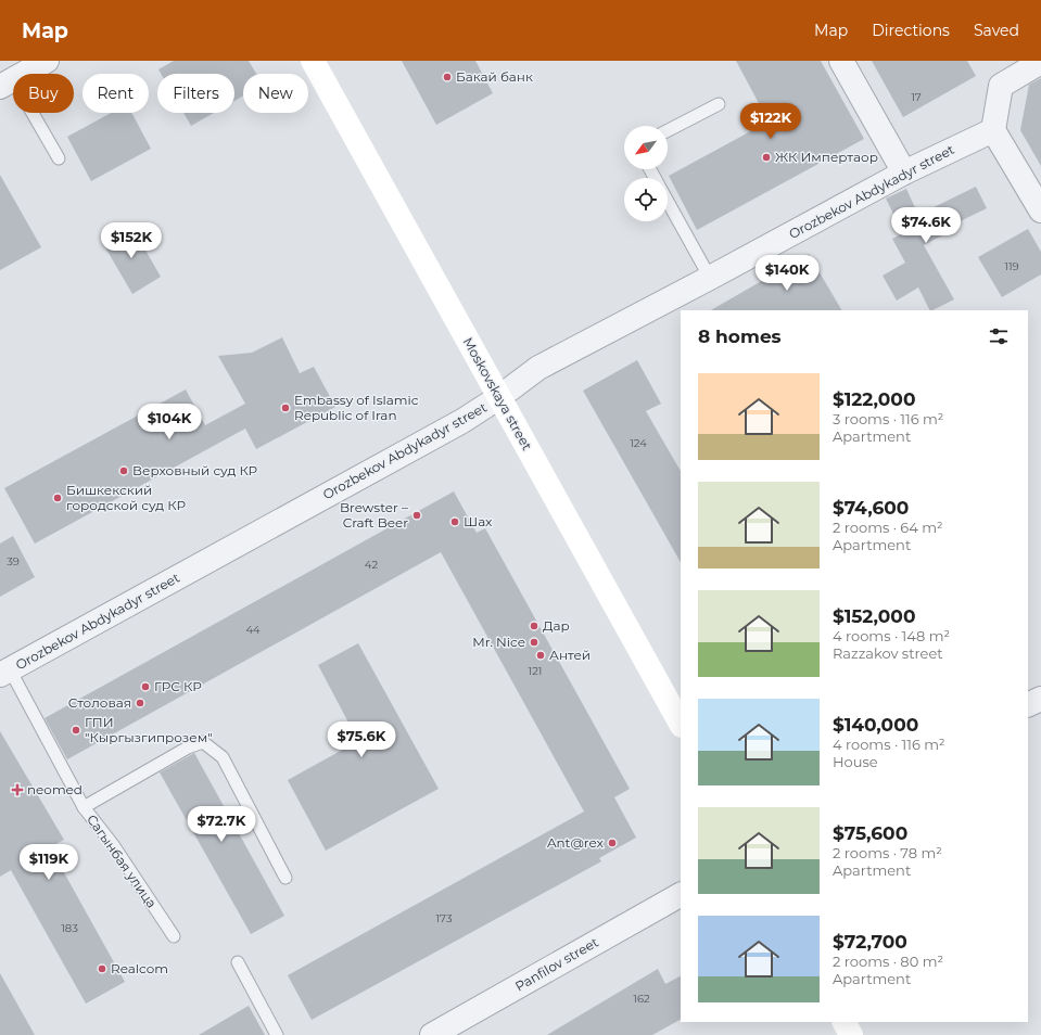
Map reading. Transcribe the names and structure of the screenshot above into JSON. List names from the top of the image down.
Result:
{
  "streets": {
    "main road": ["Moskovskaya street"],
    "street": ["Orozbekov Abdykadyr street", "Panfilov street"],
    "lane": ["Сагынбая улица"]
  },
  "crossings": [
    ["Orozbekov Abdykadyr street", "Moskovskaya street"],
    ["Orozbekov Abdykadyr street", "Сагынбая улица"]
  ],
  "places": {
    "other": [
      "Бакай банк",
      "ЖК Импертаор",
      "Embassy of Islamic Republic of Iran",
      "Верховный суд КР",
      "Бишкекский городской суд КР",
      "Brewster – Craft Beer",
      "Шах",
      "Дар",
      "Mr. Nice",
      "Антей",
      "ГРС КР",
      "Столовая",
      "ГПИ \"Кыргызгипрозем\"",
      "Ant@rex",
      "Realcom"
    ],
    "health": ["neomed"]
  },
  "house_numbers": [
    "17",
    "119",
    "124",
    "39",
    "42",
    "44",
    "121",
    "173",
    "183",
    "162"
  ],
  "north": "bottom left",
  "page": {
    "header": "Map",
    "nav": ["Map", "Directions", "Saved"],
    "chip": [
      "Buy",
      "Rent",
      "Filters",
      "New"
    ],
    "price": [
      "$122K",
      "$74.6K",
      "$152K",
      "$140K",
      "$104K",
      "$75.6K",
      "$72.7K",
      "$119K"
    ],
    "heading": "8 homes",
    "list": [
      {
        "name": "$122,000",
        "note": "3 rooms · 116 m² · Apartment"
      },
      {
        "name": "$74,600",
        "note": "2 rooms · 64 m² · Apartment"
      },
      {
        "name": "$152,000",
        "note": "4 rooms · 148 m² · Razzakov street"
      },
      {
        "name": "$140,000",
        "note": "4 rooms · 116 m² · House"
      },
      {
        "name": "$75,600",
        "note": "2 rooms · 78 m² · Apartment"
      },
      {
        "name": "$72,700",
        "note": "2 rooms · 80 m² · Apartment"
      }
    ]
  }
}
